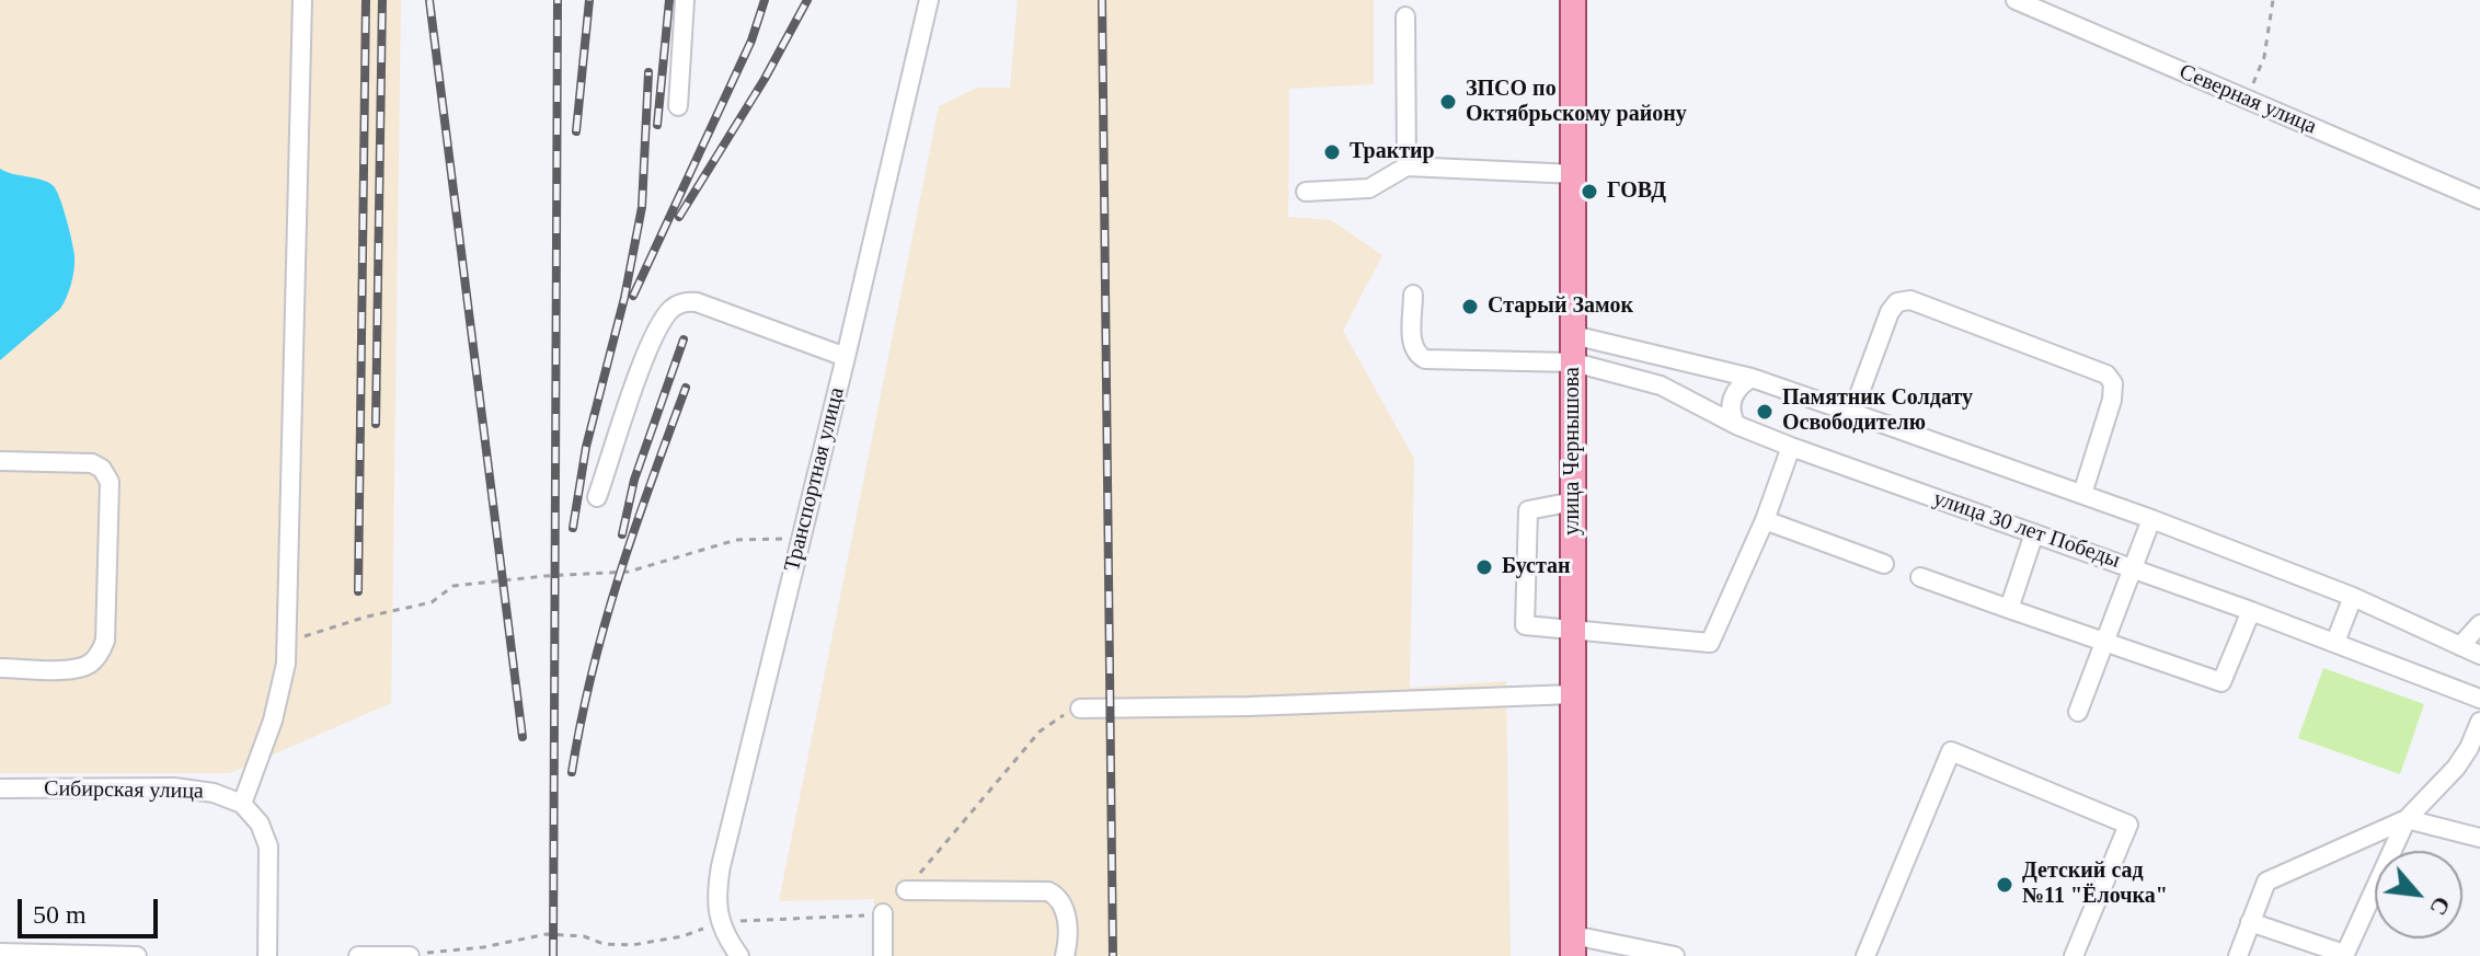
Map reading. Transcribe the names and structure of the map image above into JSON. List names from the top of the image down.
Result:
{
  "streets": {
    "main road": ["улица Чернышова"],
    "street": [
      "Северная улица",
      "Транспортная улица",
      "улица 30 лет Победы",
      "Сибирская улица"
    ]
  },
  "crossings": [
    ["улица Чернышова", "улица 30 лет Победы"]
  ],
  "places": [
    "ЗПСО по Октябрьскому району",
    "Трактир",
    "ГОВД",
    "Старый Замок",
    "Памятник Солдату Освободителю",
    "Бустан",
    "Детский сад №11 \"Ёлочка\""
  ],
  "scale_bar": "50 m",
  "north": "bottom right"
}
